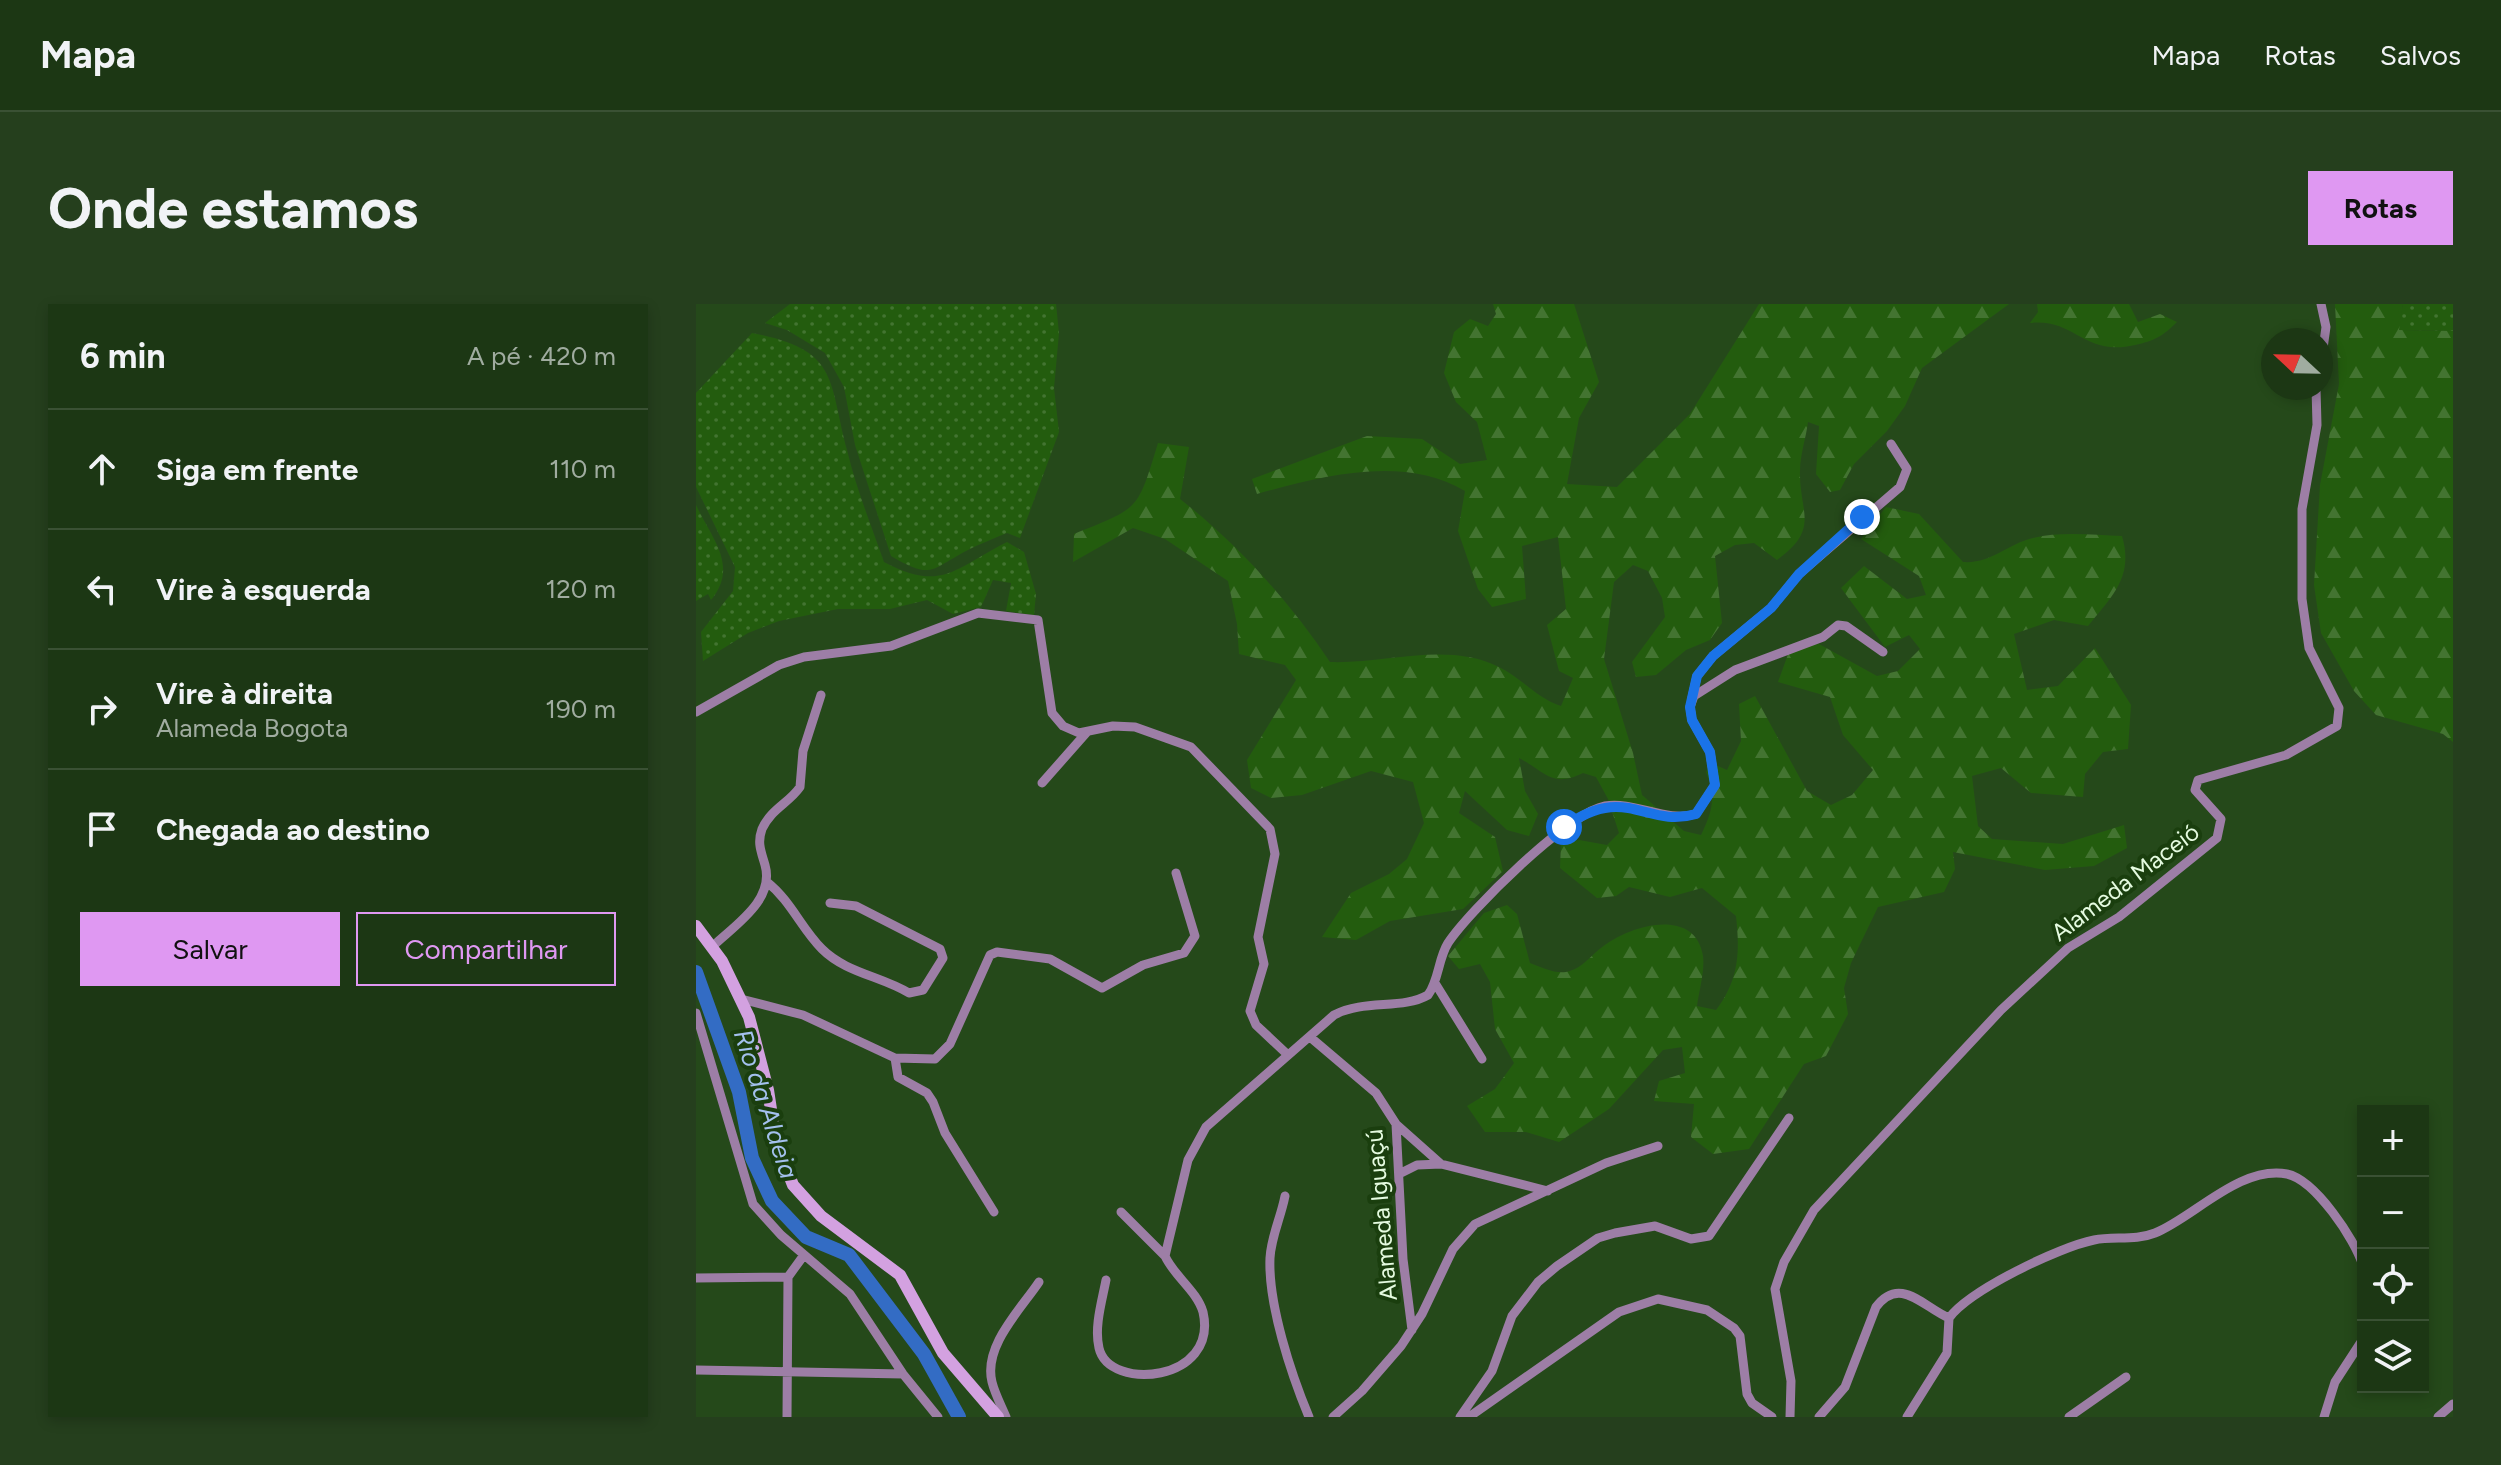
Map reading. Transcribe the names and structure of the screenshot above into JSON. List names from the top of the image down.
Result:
{
  "streets": {
    "street": ["Alameda Maceió", "Alameda Iguaçú"]
  },
  "water": ["Rio da Aldeia"],
  "north": "left",
  "page": {
    "header": "Mapa",
    "nav": ["Mapa", "Rotas", "Salvos"],
    "buttons": [
      "Rotas",
      ["Salvar", "Compartilhar"]
    ],
    "title": "Onde estamos",
    "heading": ["6 min", "A pé · 420 m"],
    "list": [
      ["Siga em frente", "110 m"],
      ["Vire à esquerda", "120 m"],
      ["Vire à direita", "Alameda Bogota", "190 m"],
      "Chegada ao destino"
    ],
    "map_buttons": ["+", "−"]
  }
}
